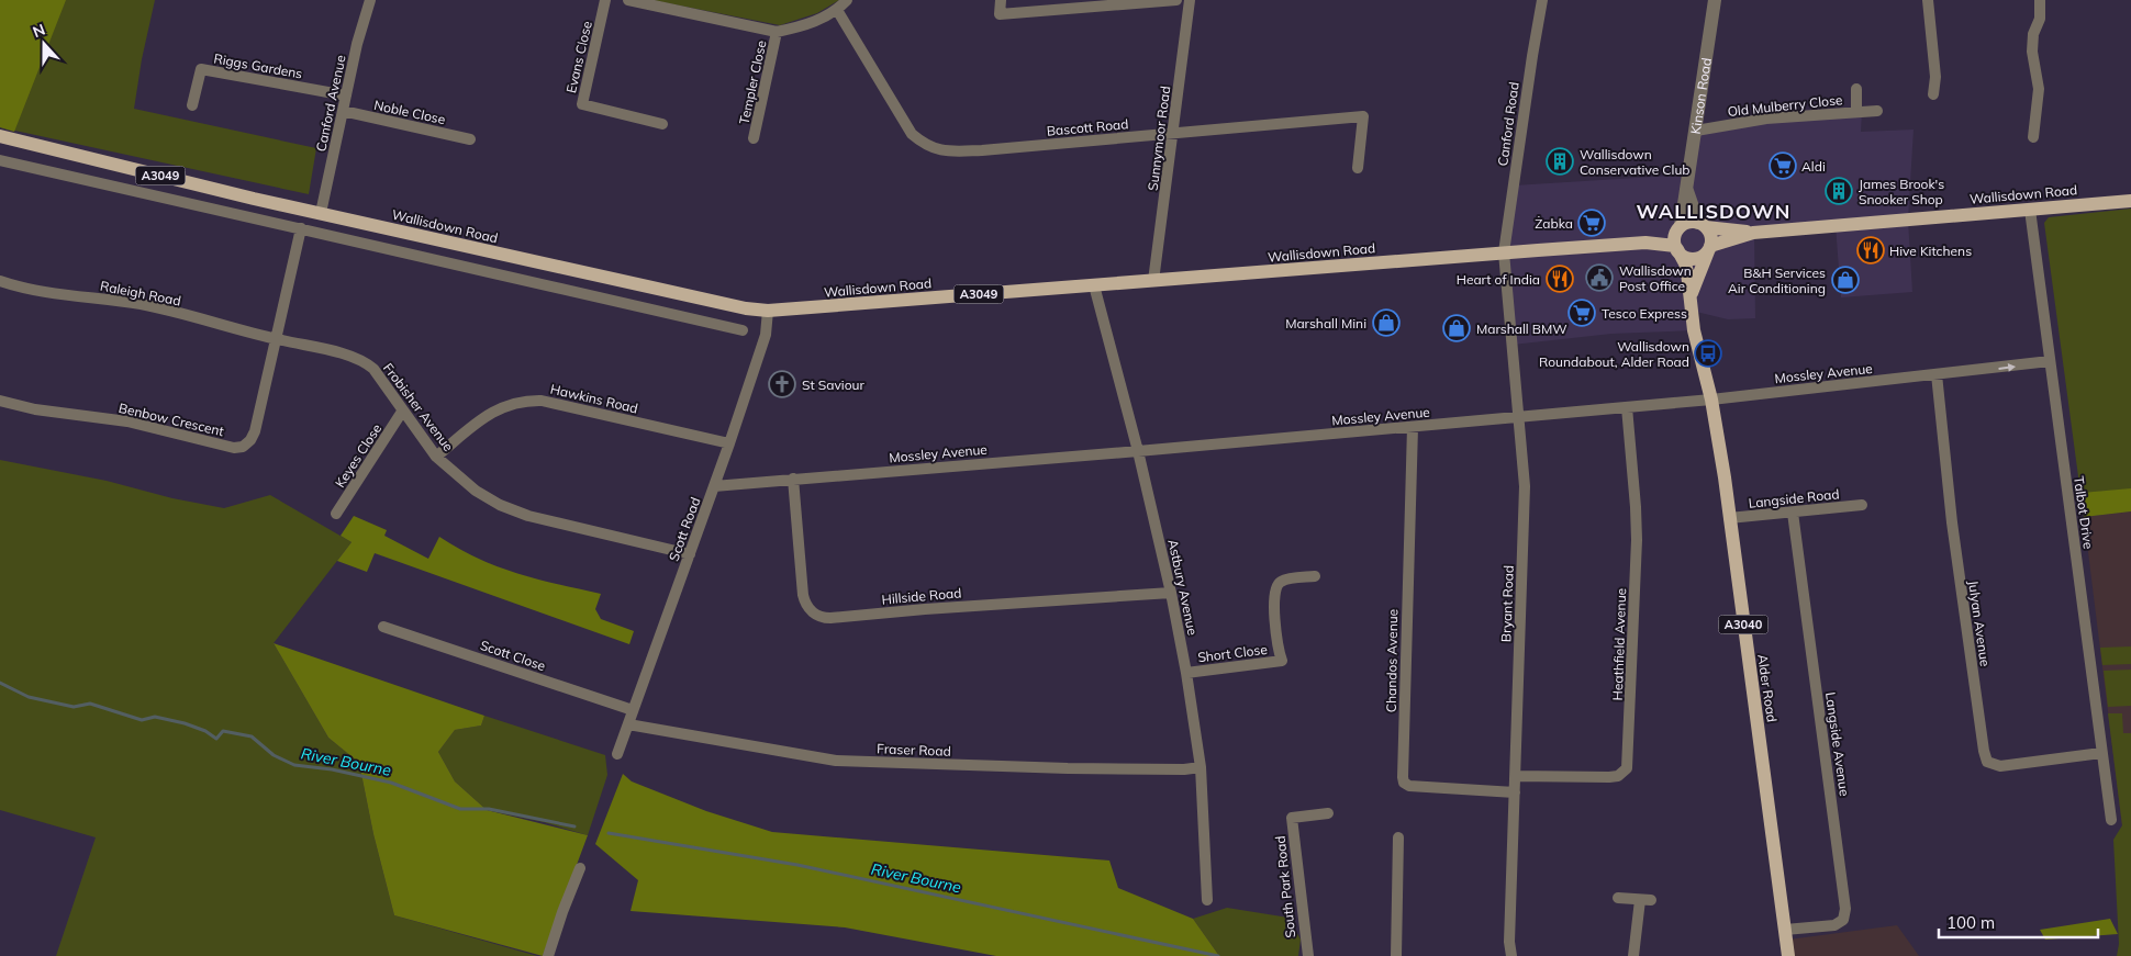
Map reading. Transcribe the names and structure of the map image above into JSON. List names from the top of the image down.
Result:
{
  "streets": {
    "main road": [
      "A3049",
      "Wallisdown Road",
      "A3040",
      "Alder Road"
    ],
    "street": [
      "Evans Close",
      "Riggs Gardens",
      "Templer Close",
      "Kinson Road",
      "Canford Avenue",
      "Old Mulberry Close",
      "Noble Close",
      "Canford Road",
      "Bascott Road",
      "Sunnymoor Road",
      "Raleigh Road",
      "Mossley Avenue",
      "Hawkins Road",
      "Frobisher Avenue",
      "Benbow Crescent",
      "Keyes Close",
      "Langside Road",
      "Talbot Drive",
      "Scott Road",
      "Astbury Avenue",
      "Hillside Road",
      "Bryant Road",
      "Julyan Avenue",
      "Heathfield Avenue",
      "Short Close",
      "Scott Close",
      "Chandos Avenue",
      "Langside Avenue",
      "Fraser Road",
      "South Park Road"
    ]
  },
  "crossings": [
    ["Riggs Gardens", "Canford Avenue"],
    ["Kinson Road", "Old Mulberry Close"],
    ["Kinson Road", "Wallisdown Road"],
    ["Kinson Road", "Alder Road"],
    ["Canford Avenue", "Noble Close"],
    ["Canford Avenue", "Wallisdown Road"],
    ["Canford Road", "Wallisdown Road"],
    ["Canford Road", "Bryant Road"],
    ["Bascott Road", "Sunnymoor Road"],
    ["Sunnymoor Road", "Wallisdown Road"],
    ["Wallisdown Road", "Talbot Drive"],
    ["Wallisdown Road", "Scott Road"],
    ["Wallisdown Road", "Astbury Avenue"],
    ["Wallisdown Road", "Bryant Road"],
    ["Wallisdown Road", "Alder Road"],
    ["Raleigh Road", "Frobisher Avenue"],
    ["Raleigh Road", "Benbow Crescent"],
    ["Mossley Avenue", "Talbot Drive"],
    ["Mossley Avenue", "Scott Road"],
    ["Mossley Avenue", "Astbury Avenue"],
    ["Mossley Avenue", "Hillside Road"],
    ["Mossley Avenue", "Bryant Road"],
    ["Mossley Avenue", "Julyan Avenue"],
    ["Mossley Avenue", "Heathfield Avenue"],
    ["Mossley Avenue", "Chandos Avenue"],
    ["Mossley Avenue", "Alder Road"],
    ["Hawkins Road", "Frobisher Avenue"],
    ["Hawkins Road", "Scott Road"],
    ["Frobisher Avenue", "Benbow Crescent"],
    ["Frobisher Avenue", "Keyes Close"],
    ["Frobisher Avenue", "Scott Road"],
    ["Langside Road", "Alder Road"],
    ["Langside Road", "Langside Avenue"],
    ["Talbot Drive", "Julyan Avenue"],
    ["Scott Road", "Scott Close"],
    ["Scott Road", "Fraser Road"],
    ["Astbury Avenue", "Hillside Road"],
    ["Astbury Avenue", "Short Close"],
    ["Astbury Avenue", "Fraser Road"],
    ["Bryant Road", "Heathfield Avenue"],
    ["Bryant Road", "Chandos Avenue"],
    ["Alder Road", "Langside Avenue"]
  ],
  "districts": ["WALLISDOWN"],
  "water": ["River Bourne"],
  "places": {
    "building": ["Wallisdown Conservative Club", "James Brook's Snooker Shop"],
    "supermarket": ["Aldi", "Żabka", "Tesco Express"],
    "restaurant": ["Hive Kitchens", "Heart of India"],
    "public building": ["Wallisdown Post Office"],
    "shop": ["B&H Services Air Conditioning", "Marshall Mini", "Marshall BMW"],
    "bus stop": ["Wallisdown Roundabout, Alder Road"],
    "church": ["St Saviour"]
  },
  "scale_bar": "100 m",
  "north": "top"
}
